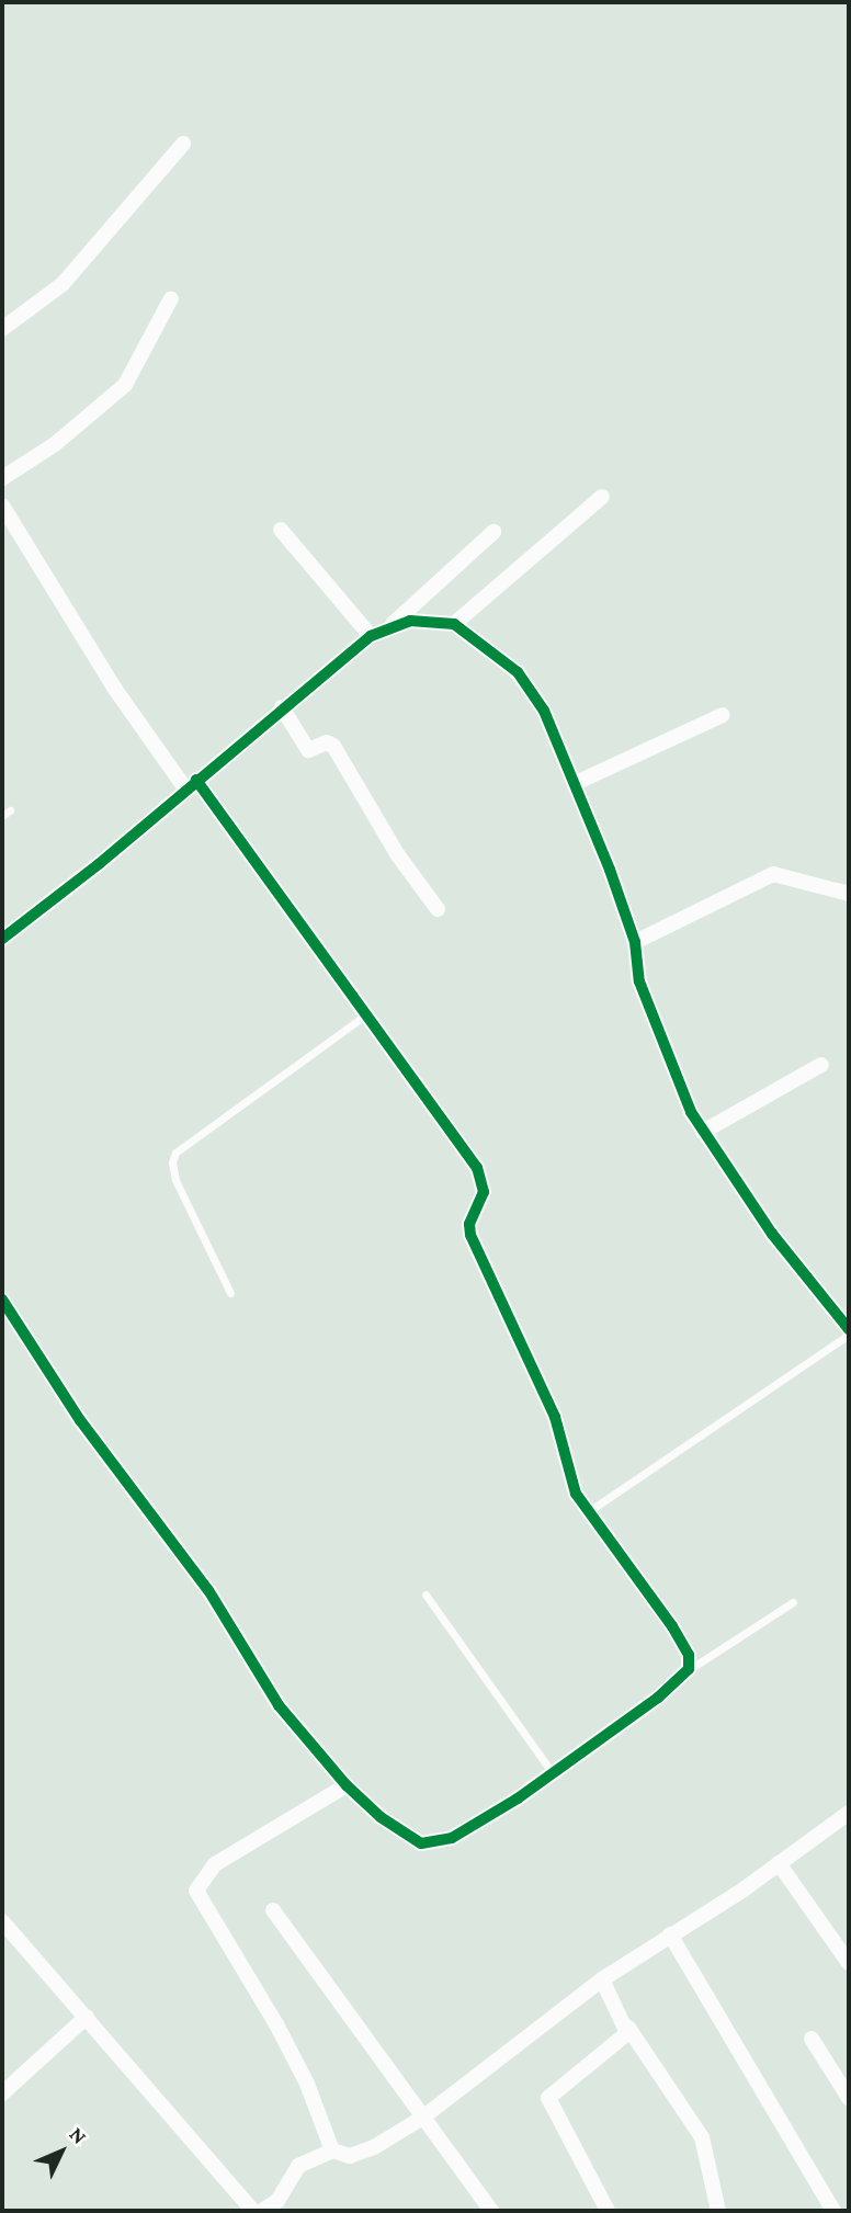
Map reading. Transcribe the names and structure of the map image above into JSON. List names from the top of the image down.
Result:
{
  "north": "top right"
}
